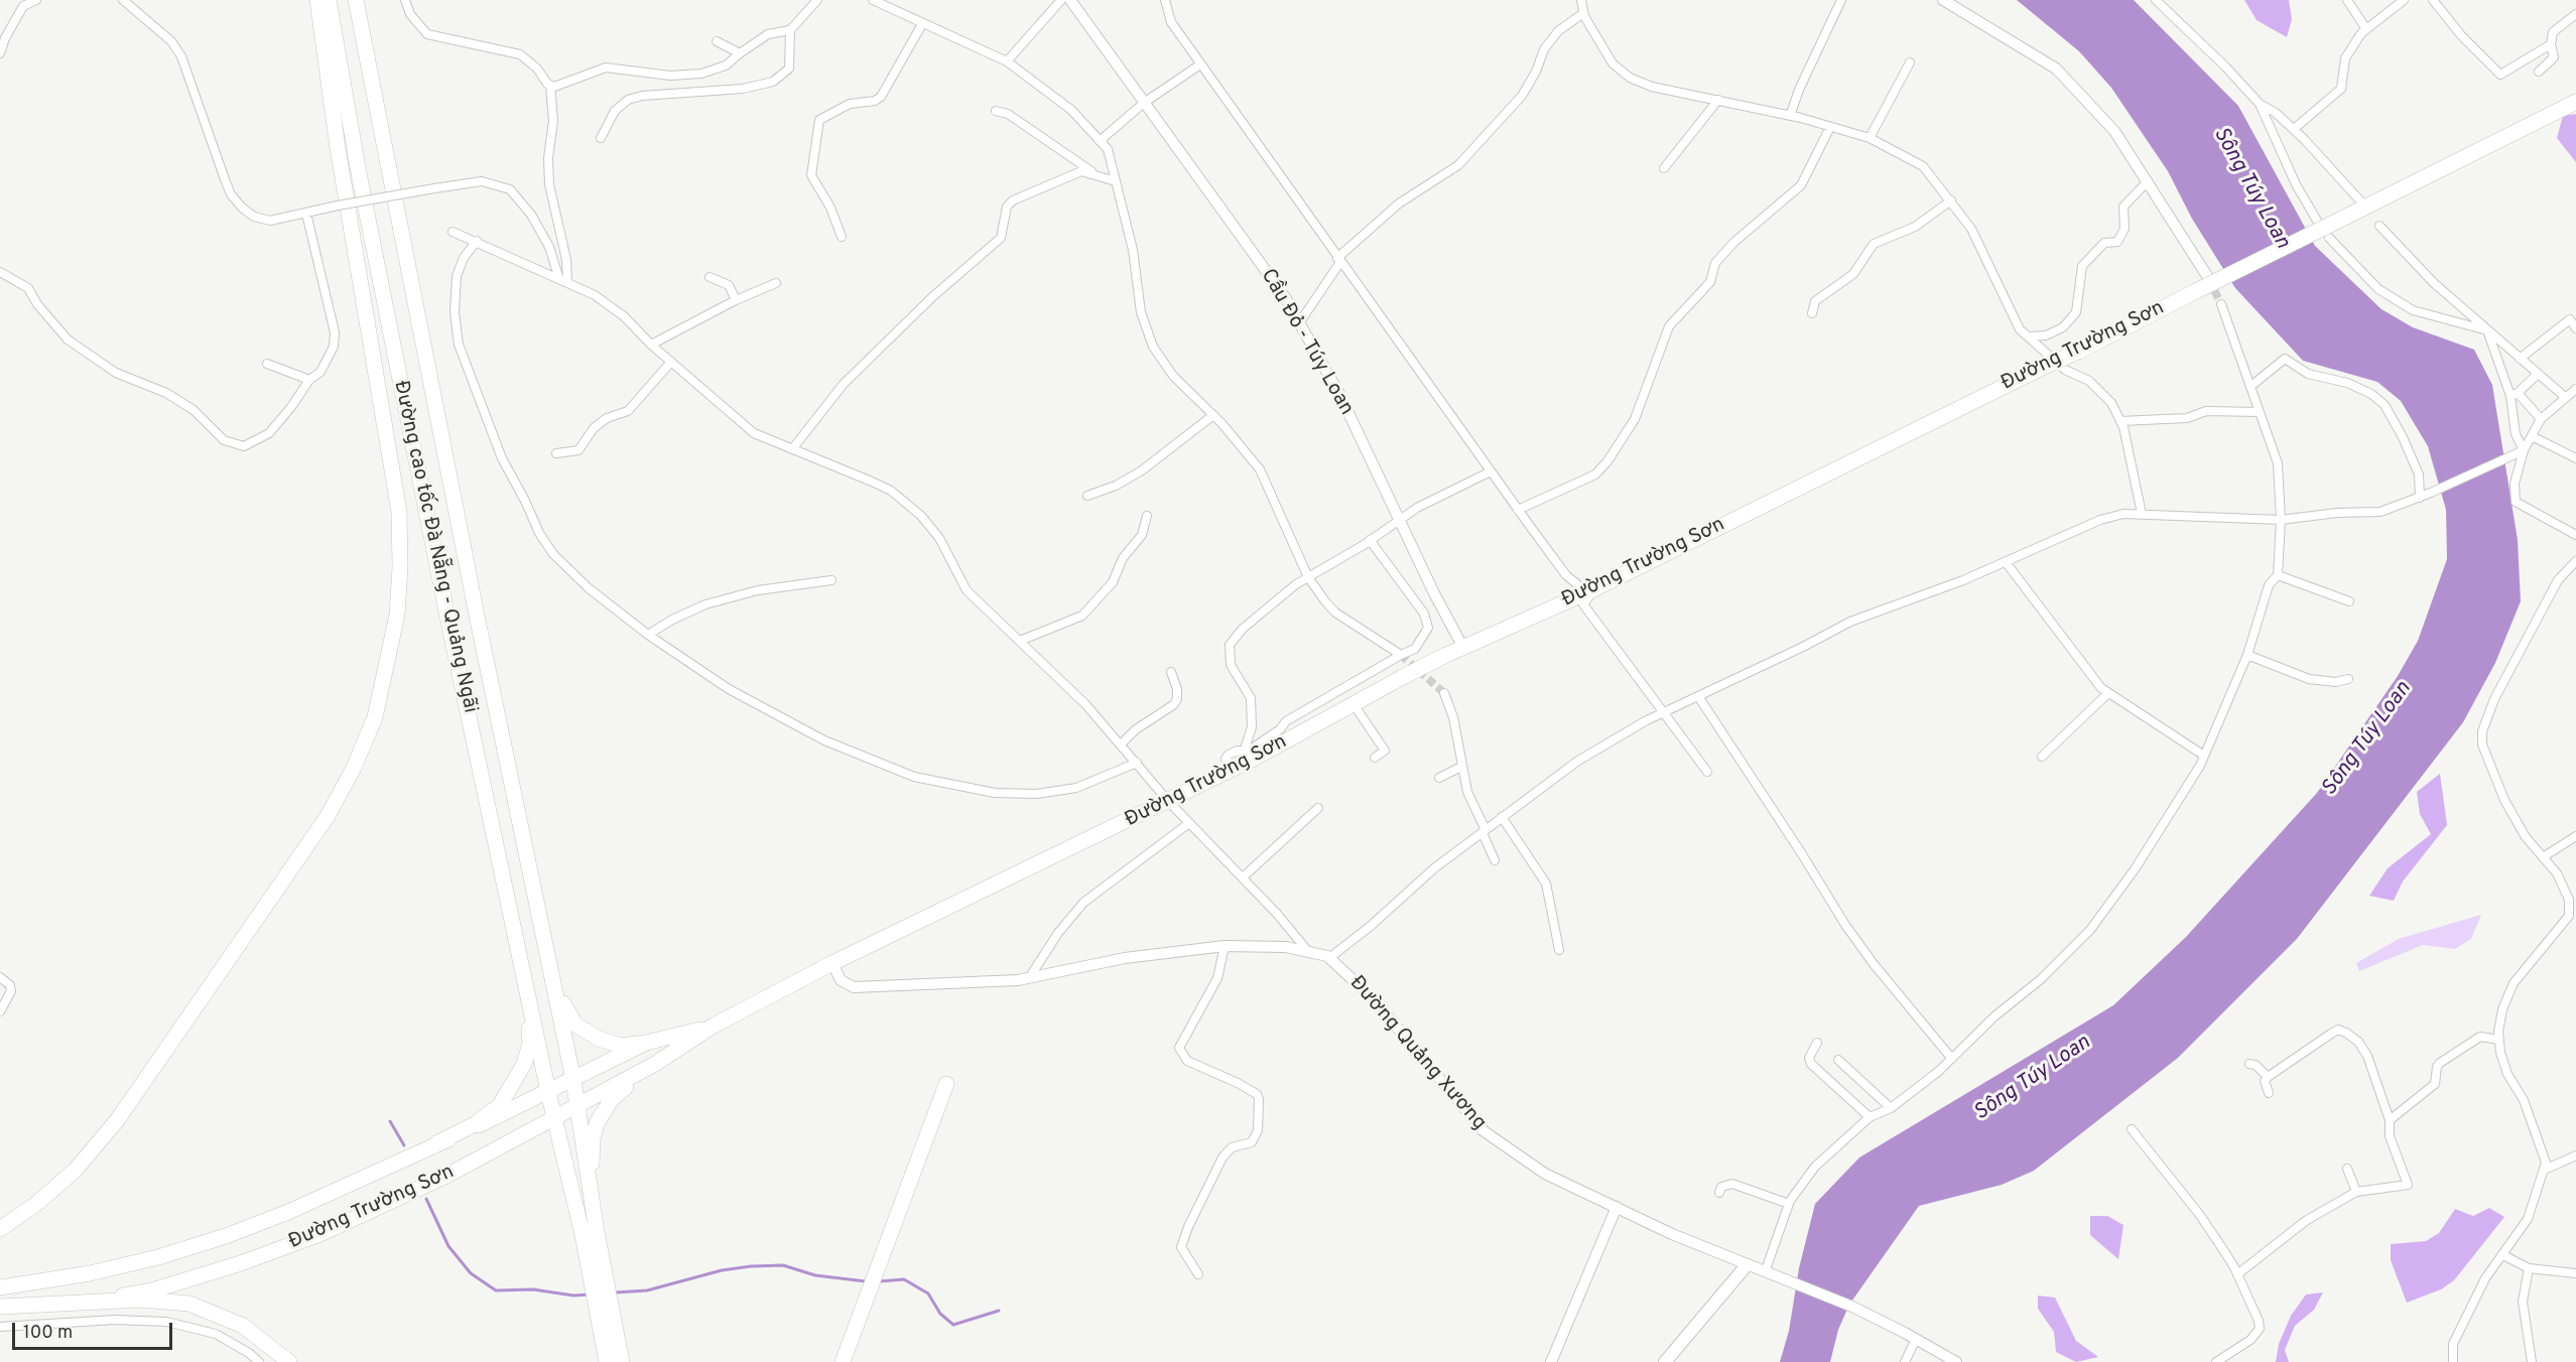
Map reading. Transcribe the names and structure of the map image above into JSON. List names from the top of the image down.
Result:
{
  "streets": {
    "highway": ["Đường Trường Sơn", "Đường cao tốc Đà Nẵng - Quảng Ngãi"],
    "street": ["Cầu Đỏ - Túy Loan", "Đường Quảng Xương"]
  },
  "crossings": [
    ["Cầu Đỏ - Túy Loan", "Đường Trường Sơn"],
    ["Đường Trường Sơn", "Đường cao tốc Đà Nẵng - Quảng Ngãi"],
    ["Đường Trường Sơn", "Đường Quảng Xương"]
  ],
  "water": ["Sông Túy Loan"],
  "scale_bar": "100 m"
}
